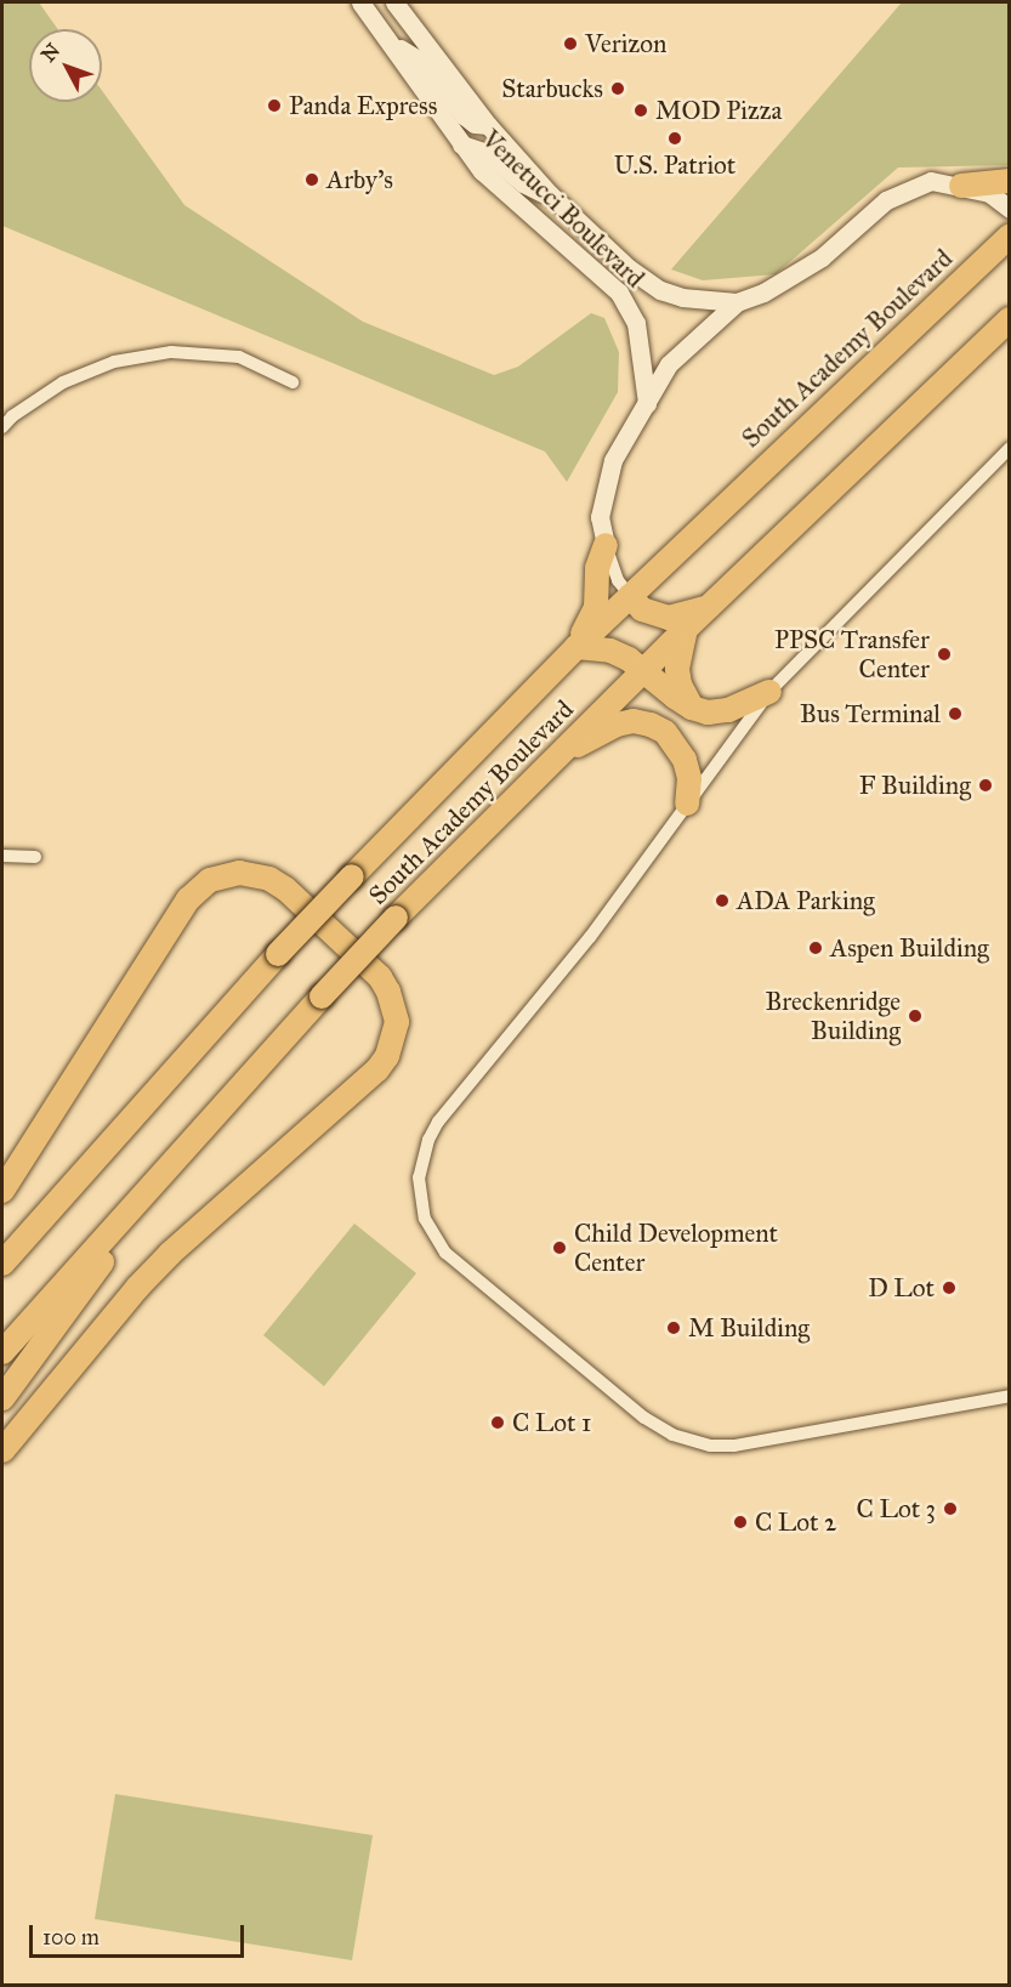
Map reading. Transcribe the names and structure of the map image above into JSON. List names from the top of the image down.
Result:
{
  "streets": {
    "highway": ["South Academy Boulevard"],
    "street": ["Venetucci Boulevard"]
  },
  "places": [
    "Verizon",
    "Starbucks",
    "Panda Express",
    "MOD Pizza",
    "U.S. Patriot",
    "Arby's",
    "PPSC Transfer Center",
    "Bus Terminal",
    "F Building",
    "ADA Parking",
    "Aspen Building",
    "Breckenridge Building",
    "Child Development Center",
    "D Lot",
    "M Building",
    "C Lot 1",
    "C Lot 3",
    "C Lot 2"
  ],
  "scale_bar": "100 m",
  "north": "top left"
}
